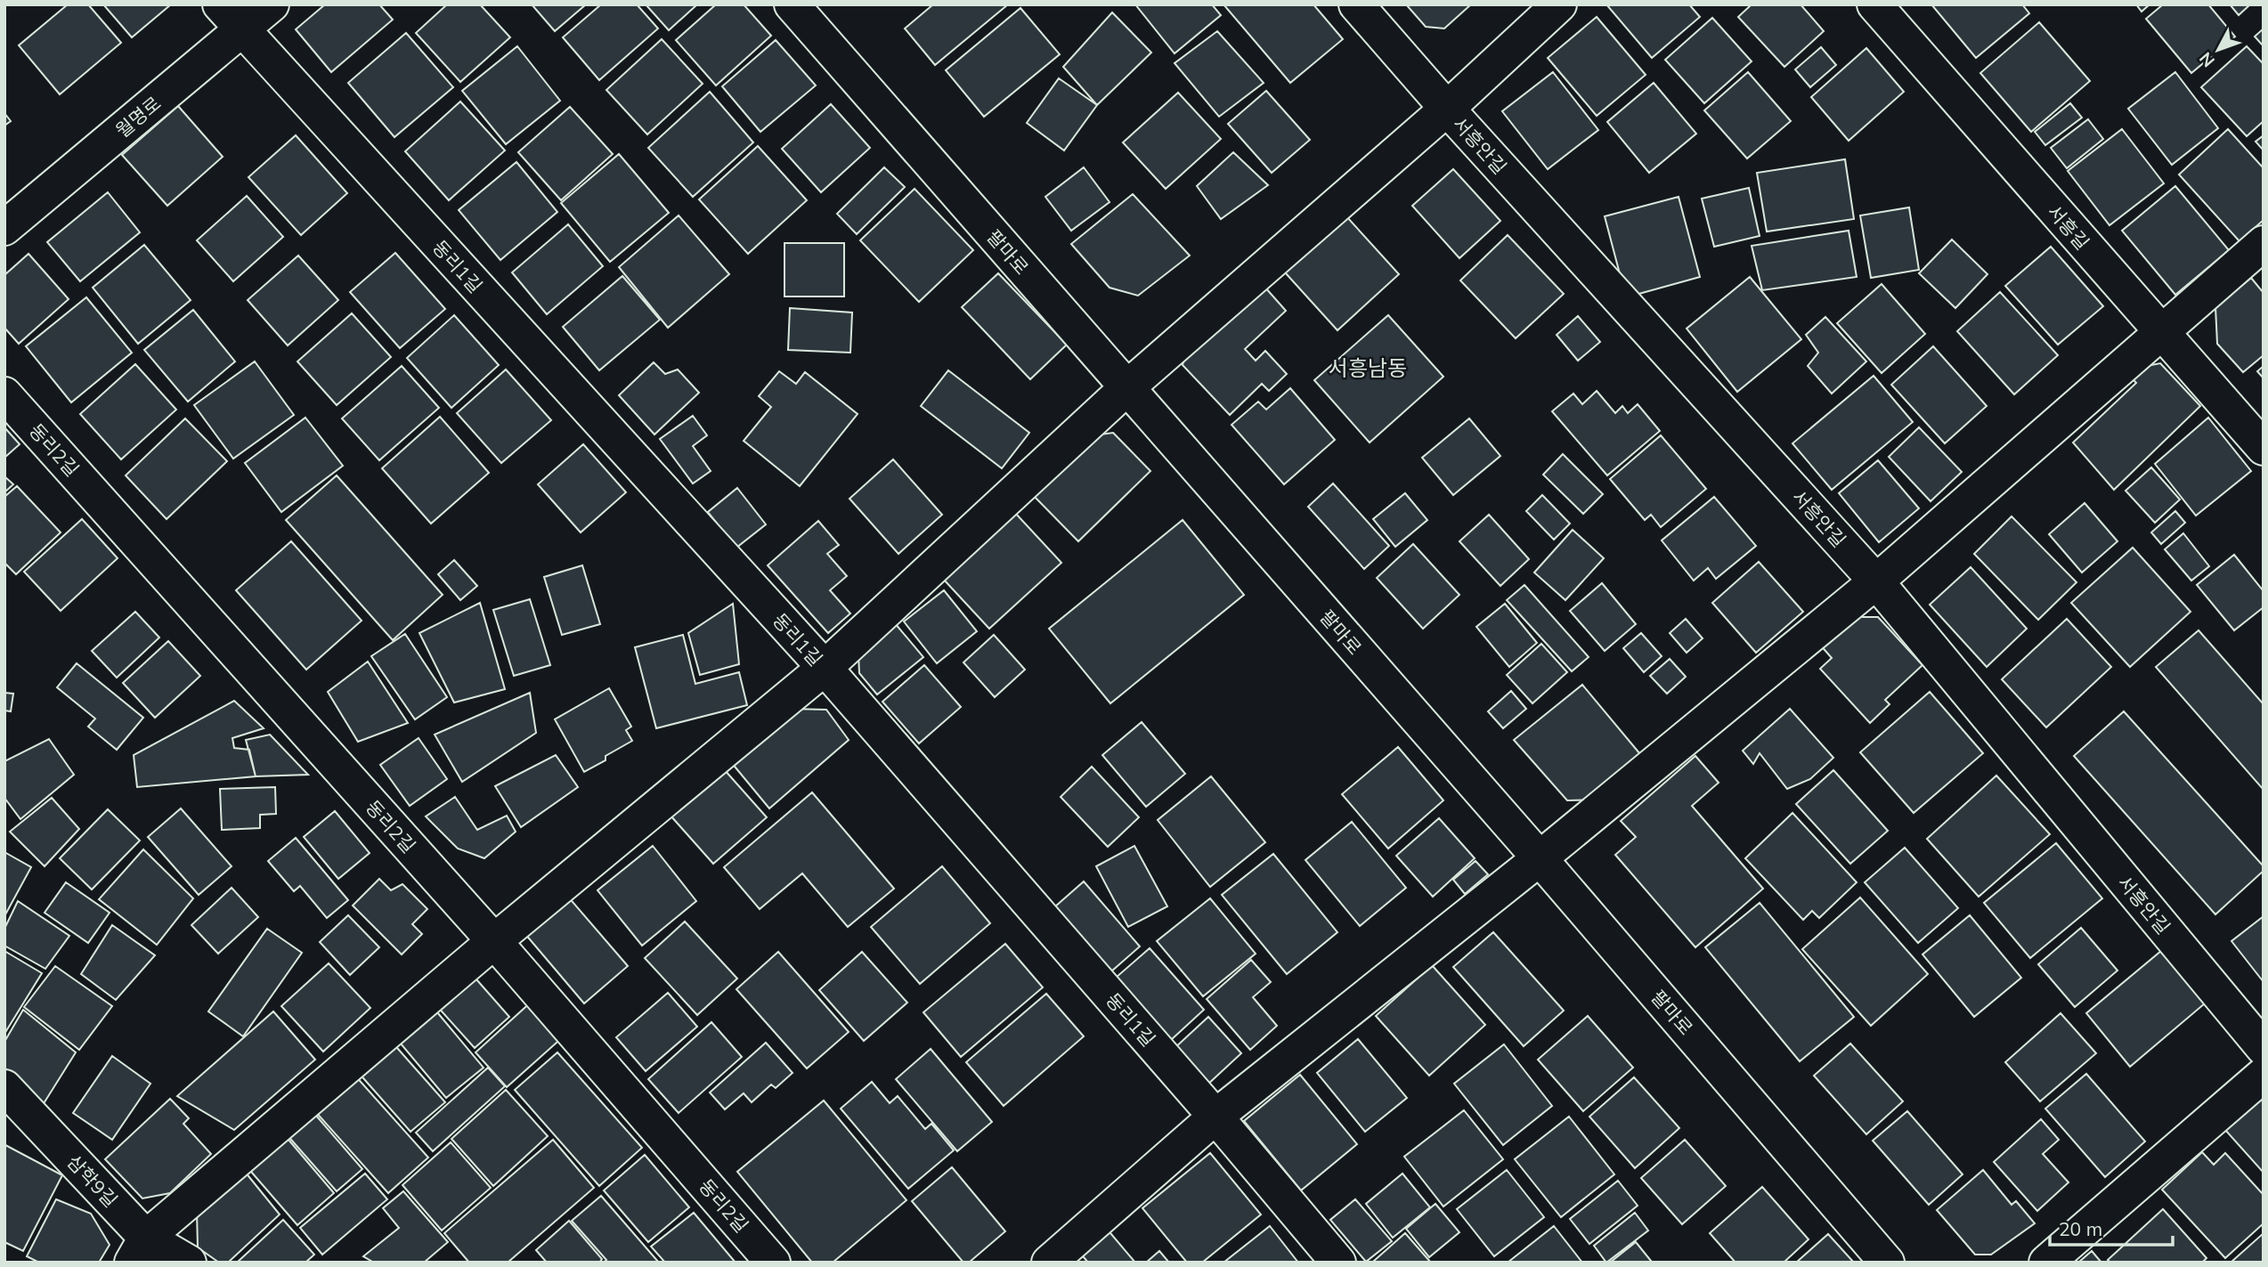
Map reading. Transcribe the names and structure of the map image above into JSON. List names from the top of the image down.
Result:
{
  "streets": {
    "street": [
      "월명로",
      "서흥안길",
      "서흥길",
      "팔마로",
      "동리1길",
      "동리2길",
      "삼학9길"
    ]
  },
  "crossings": [
    ["월명로", "동리1길"]
  ],
  "districts": ["서흥남동"],
  "scale_bar": "20 m",
  "north": "bottom left"
}
